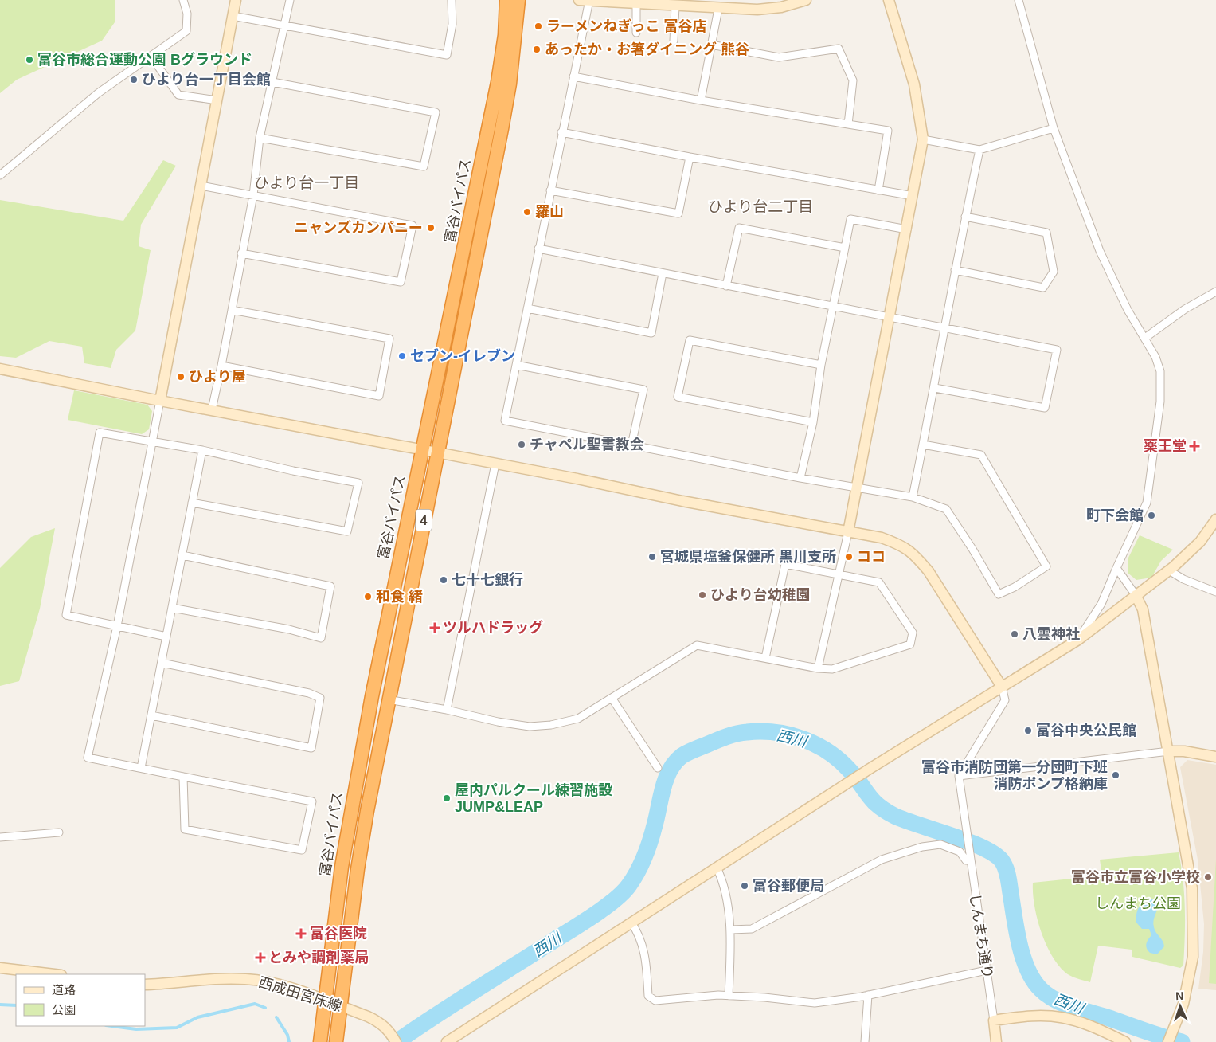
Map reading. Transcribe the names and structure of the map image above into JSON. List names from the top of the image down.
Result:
{
  "streets": {
    "highway": ["富谷バイパス", "4"],
    "street": ["しんまち通り", "西成田宮床線"]
  },
  "crossings": [
    ["富谷バイパス", "西成田宮床線"]
  ],
  "districts": ["ひより台一丁目", "ひより台二丁目"],
  "water": ["西川"],
  "parks": ["しんまち公園"],
  "places": {
    "other": [
      "ラーメンねぎっこ 富谷店",
      "あったか・お箸ダイニング 熊谷",
      "富谷市総合運動公園 Bグラウンド",
      "ひより台一丁目会館",
      "羅山",
      "ニャンズカンパニー",
      "セブン-イレブン",
      "ひより屋",
      "チャペル聖書教会",
      "町下会館",
      "宮城県塩釜保健所 黒川支所",
      "ココ",
      "七十七銀行",
      "ひより台幼稚園",
      "和食 緒",
      "八雲神社",
      "富谷中央公民館",
      "富谷市消防団第一分団町下班 消防ポンプ格納庫",
      "屋内パルクール練習施設 JUMP&LEAP",
      "富谷市立富谷小学校",
      "富谷郵便局"
    ],
    "health": [
      "薬王堂",
      "ツルハドラッグ",
      "富谷医院",
      "とみや調剤薬局"
    ]
  },
  "legend": ["道路", "公園"],
  "north": "top"
}
